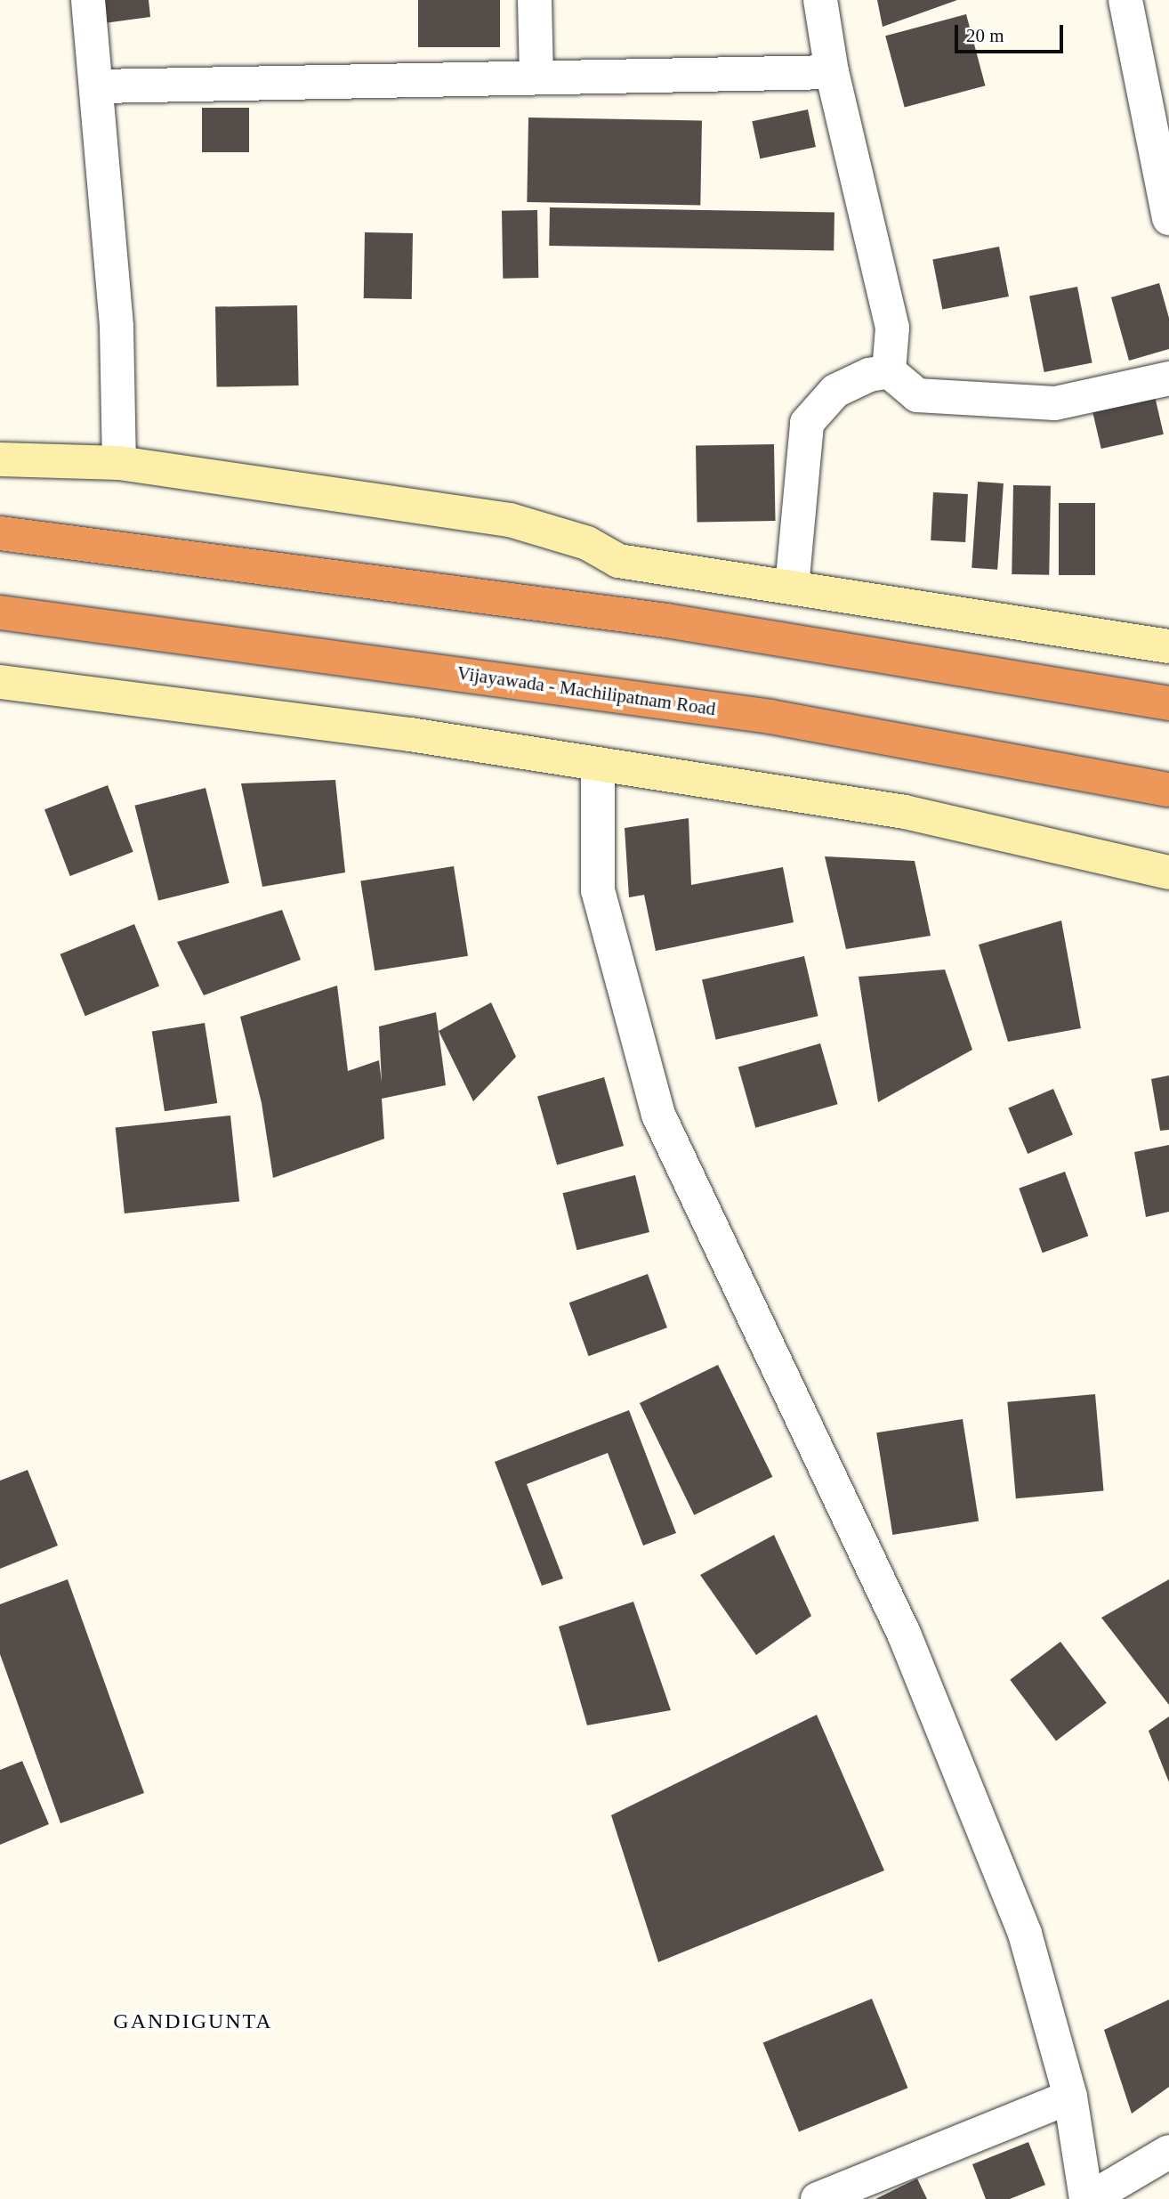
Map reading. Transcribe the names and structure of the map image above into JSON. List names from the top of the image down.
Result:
{
  "streets": {
    "highway": ["Vijayawada - Machilipatnam Road"]
  },
  "districts": ["GANDIGUNTA"],
  "scale_bar": "20 m"
}
